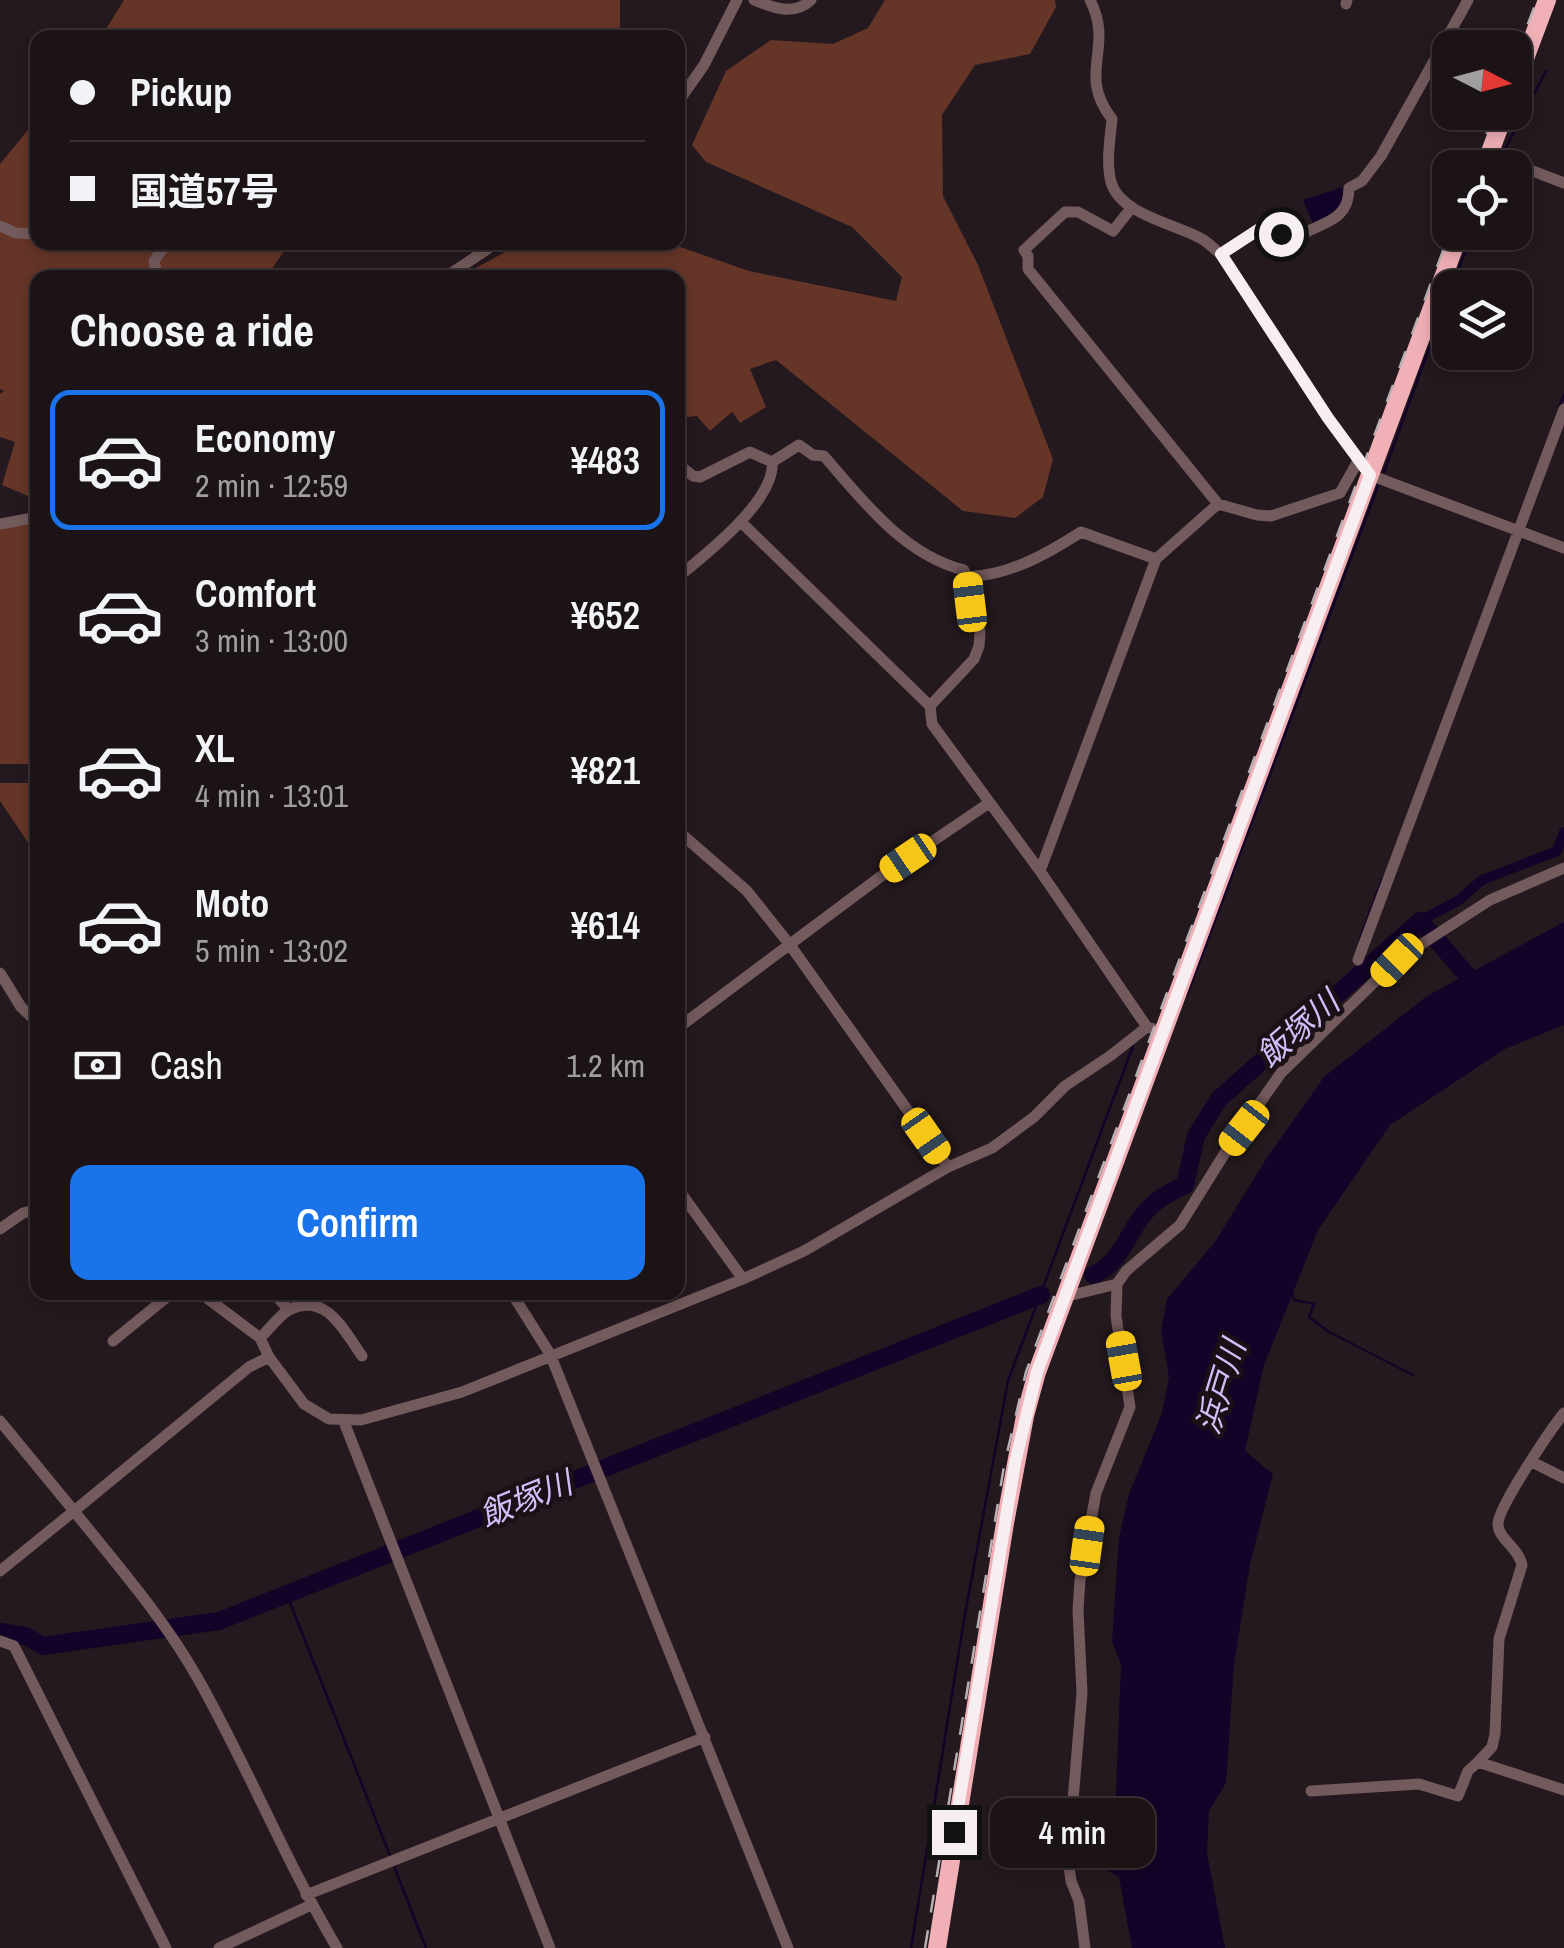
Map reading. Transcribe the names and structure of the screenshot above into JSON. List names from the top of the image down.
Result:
{
  "water": ["飯塚川", "浜戸川"],
  "north": "right",
  "page": {
    "banner": ["Pickup", "国道57号"],
    "heading": "Choose a ride",
    "list": [
      {
        "name": "Economy",
        "note": "2 min · 12:59",
        "value": "¥483"
      },
      {
        "name": "Comfort",
        "note": "3 min · 13:00",
        "value": "¥652"
      },
      {
        "name": "XL",
        "note": "4 min · 13:01",
        "value": "¥821"
      },
      {
        "name": "Moto",
        "note": "5 min · 13:02",
        "value": "¥614"
      }
    ],
    "pay": ["Cash", "1.2 km"],
    "buttons": "Confirm",
    "bubble": "4 min"
  }
}
